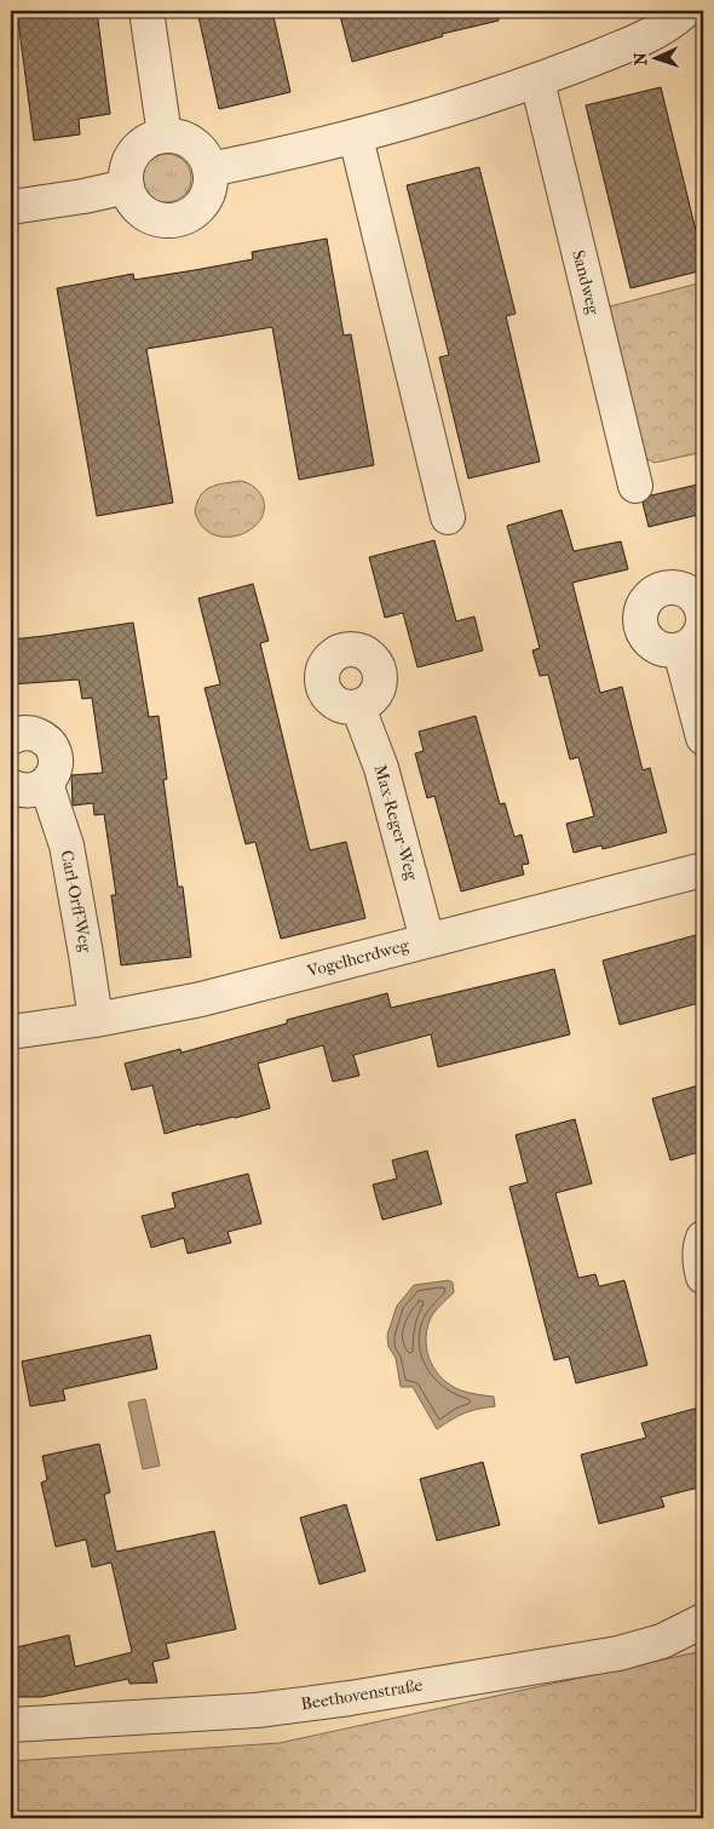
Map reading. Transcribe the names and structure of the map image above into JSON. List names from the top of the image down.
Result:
{
  "streets": {
    "street": [
      "Sandweg",
      "Max-Reger-Weg",
      "Carl-Orff-Weg",
      "Vogelherdweg",
      "Beethovenstraße"
    ]
  },
  "crossings": [
    ["Max-Reger-Weg", "Vogelherdweg"],
    ["Carl-Orff-Weg", "Vogelherdweg"]
  ],
  "north": "left"
}
